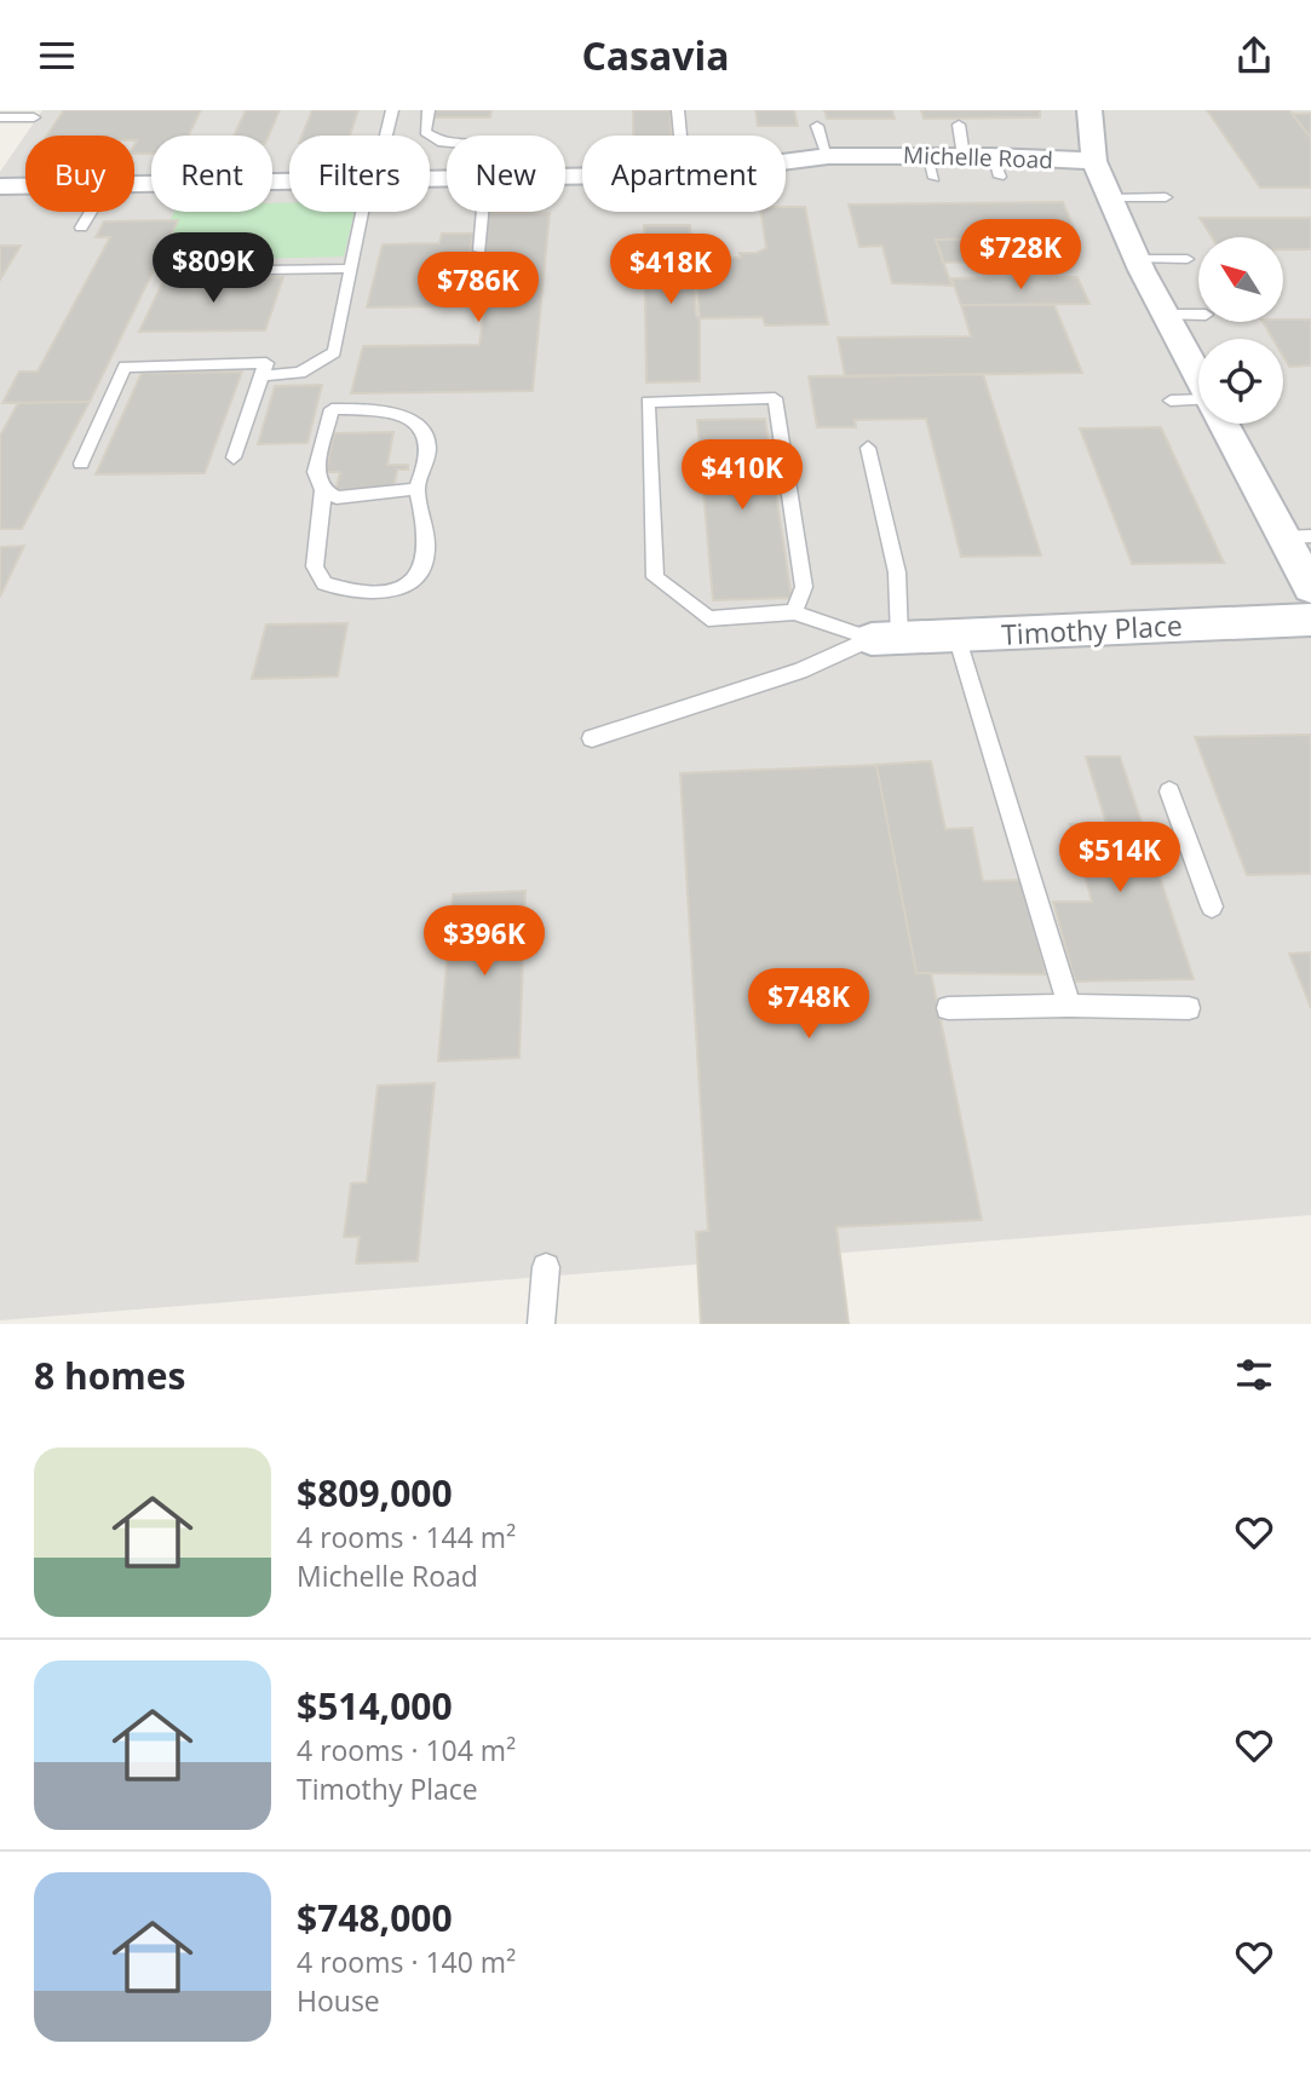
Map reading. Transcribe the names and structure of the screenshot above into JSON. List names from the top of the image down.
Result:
{
  "streets": {
    "street": ["Michelle Road", "Timothy Place"]
  },
  "north": "top left",
  "page": {
    "header": "Casavia",
    "chip": [
      "Buy",
      "Rent",
      "Filters",
      "New",
      "Apartment"
    ],
    "price": [
      "$728K",
      "$809K",
      "$418K",
      "$786K",
      "$410K",
      "$514K",
      "$396K",
      "$748K"
    ],
    "heading": "8 homes",
    "list": [
      {
        "name": "$809,000",
        "note": "4 rooms · 144 m² · Michelle Road"
      },
      {
        "name": "$514,000",
        "note": "4 rooms · 104 m² · Timothy Place"
      },
      {
        "name": "$748,000",
        "note": "4 rooms · 140 m² · House"
      }
    ]
  }
}
